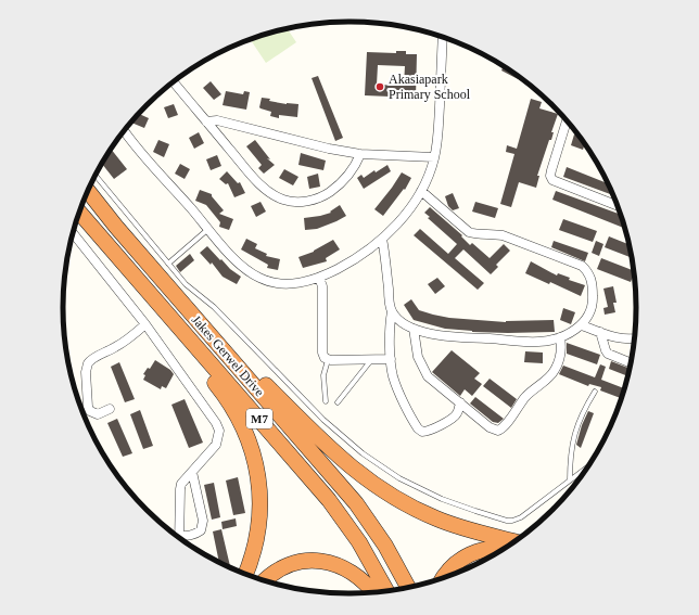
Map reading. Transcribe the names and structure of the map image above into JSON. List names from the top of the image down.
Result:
{
  "streets": {
    "highway": ["Jakes Gerwel Drive", "M7"]
  },
  "places": ["Akasiapark Primary School"]
}
